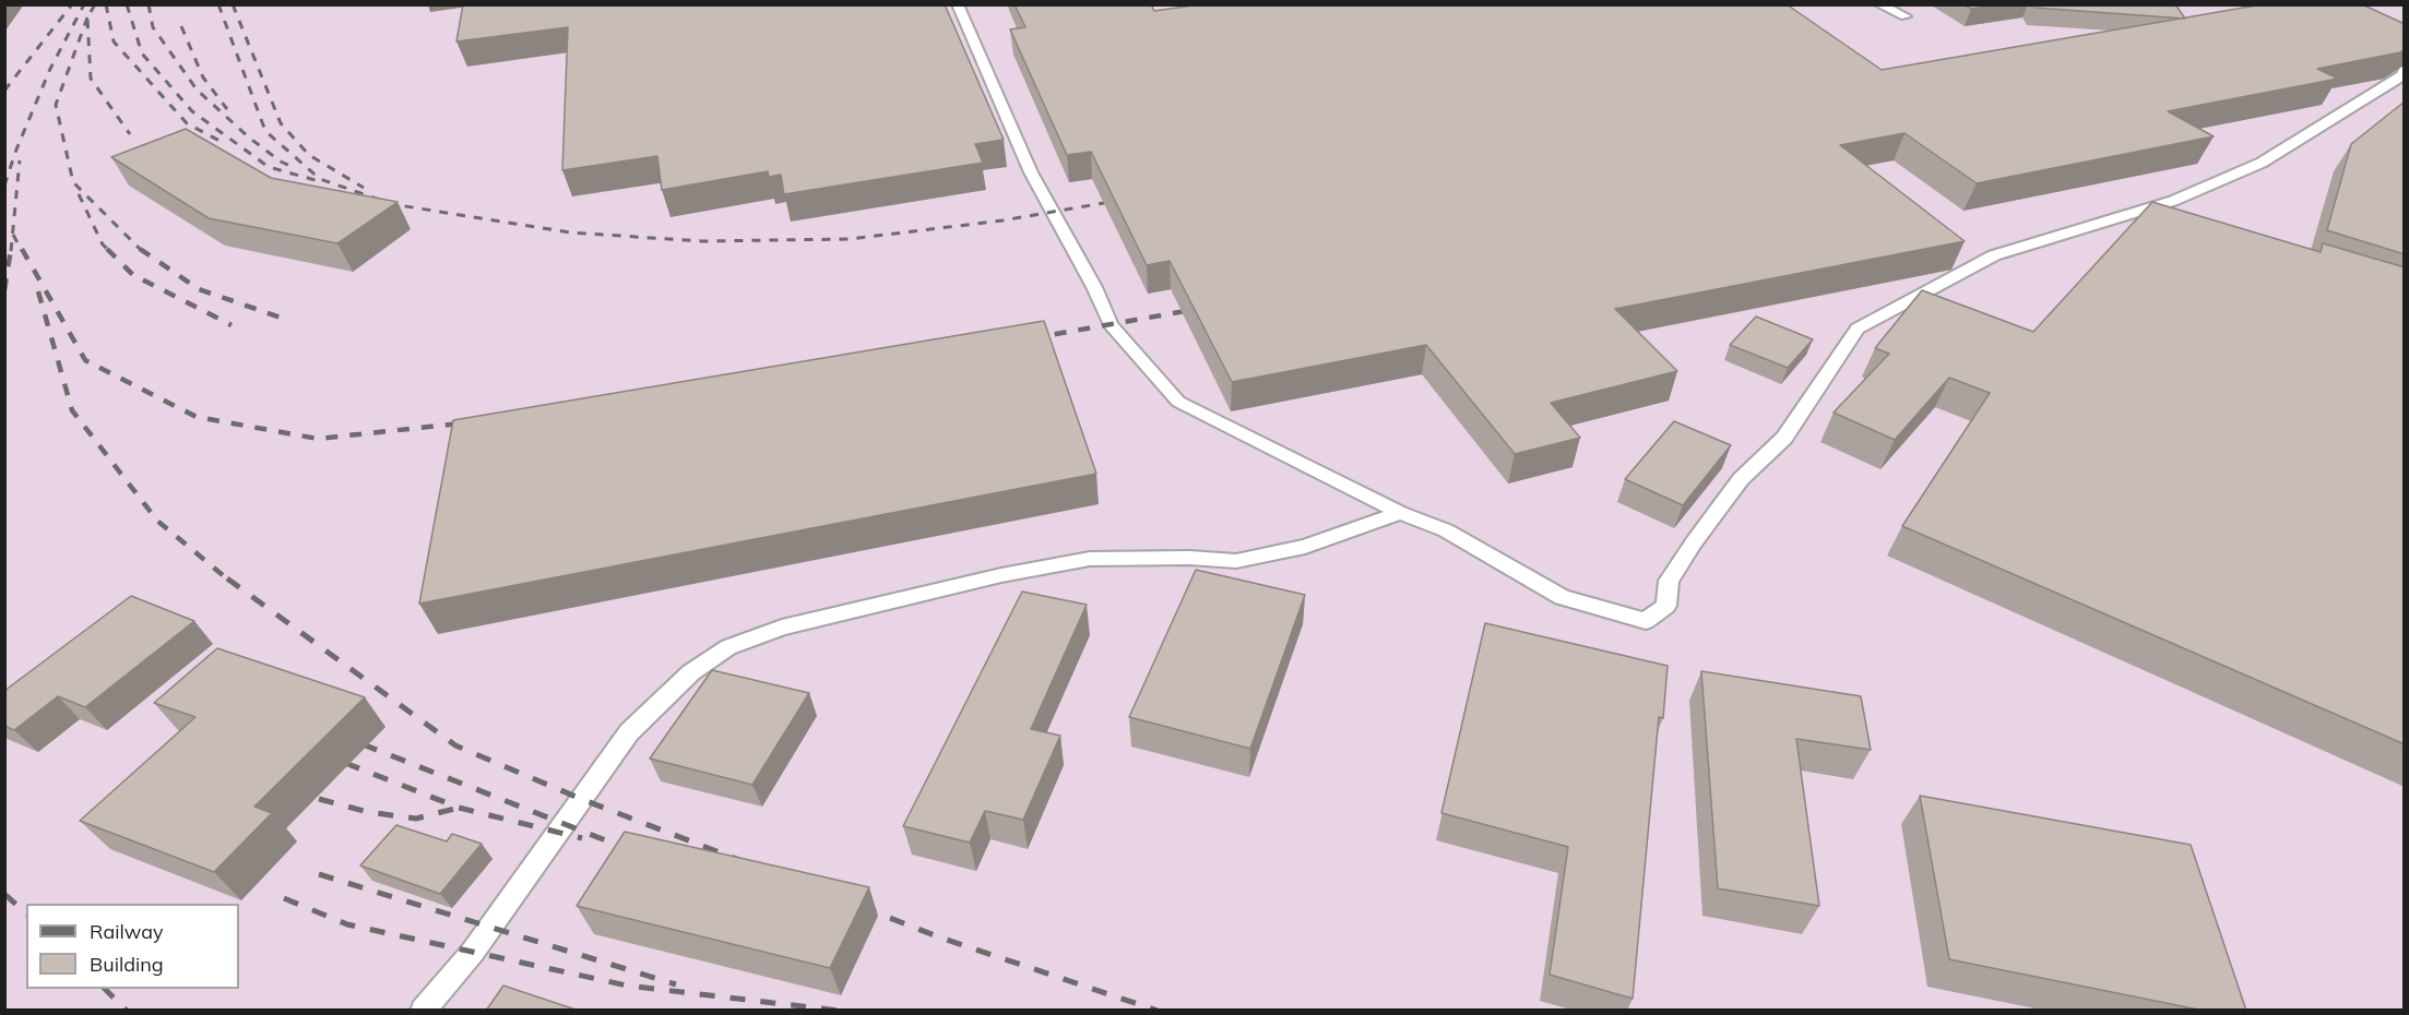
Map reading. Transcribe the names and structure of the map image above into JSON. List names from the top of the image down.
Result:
{
  "legend": ["Railway", "Building"]
}
